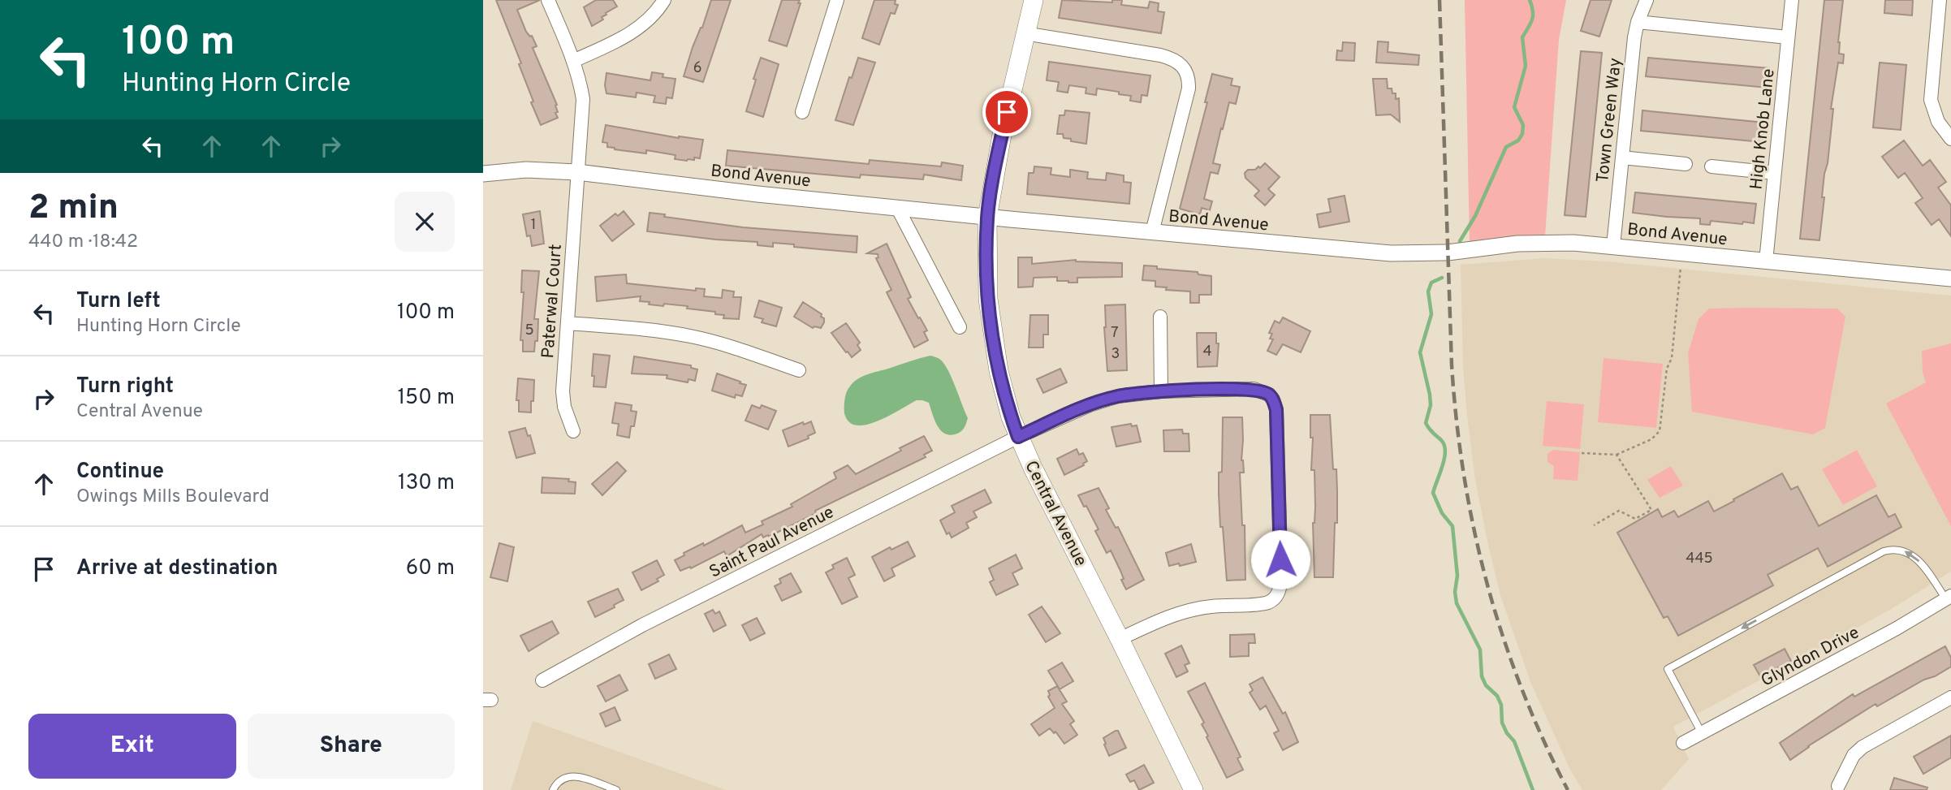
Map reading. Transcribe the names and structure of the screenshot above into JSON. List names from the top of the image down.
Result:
{
  "streets": {
    "main road": ["Central Avenue"],
    "street": [
      "Town Green Way",
      "High Knob Lane",
      "Bond Avenue",
      "Paterwal Court",
      "Saint Paul Avenue",
      "Glyndon Drive"
    ]
  },
  "crossings": [
    ["Town Green Way", "Bond Avenue"],
    ["High Knob Lane", "Bond Avenue"],
    ["Bond Avenue", "Paterwal Court"],
    ["Bond Avenue", "Central Avenue"],
    ["Central Avenue", "Saint Paul Avenue"]
  ],
  "house_numbers": [
    "6",
    "1",
    "5",
    "7",
    "4",
    "3",
    "445"
  ],
  "page": {
    "turn": ["100 m", "Hunting Horn Circle"],
    "heading": ["2 min", "440 m · 18:42"],
    "list": [
      {
        "name": "Turn left",
        "note": "Hunting Horn Circle",
        "value": "100 m"
      },
      {
        "name": "Turn right",
        "note": "Central Avenue",
        "value": "150 m"
      },
      {
        "name": "Continue",
        "note": "Owings Mills Boulevard",
        "value": "130 m"
      },
      {
        "name": "Arrive at destination",
        "value": "60 m"
      }
    ],
    "buttons": ["Exit", "Share"]
  }
}
